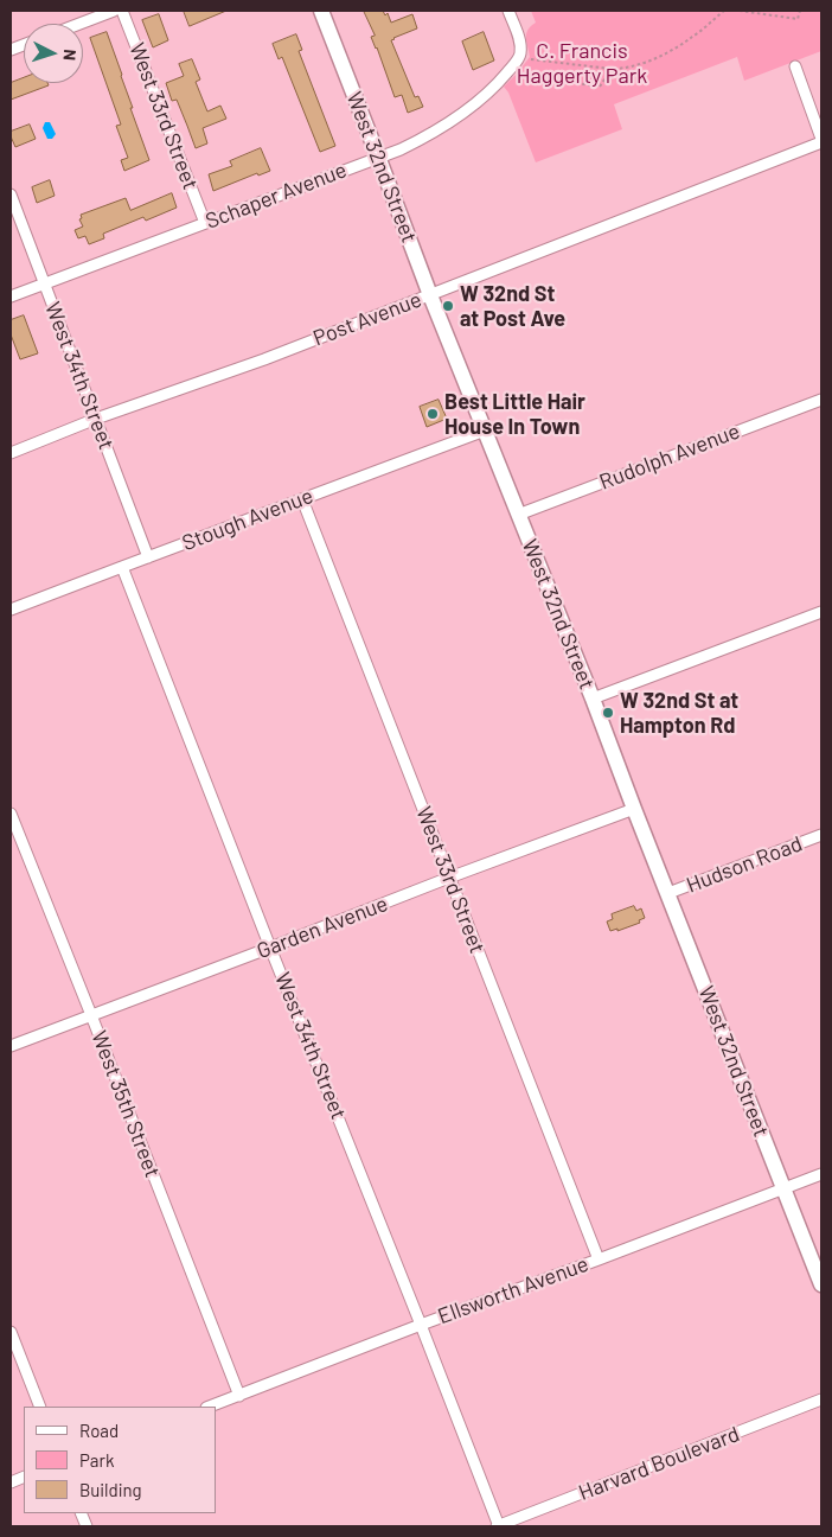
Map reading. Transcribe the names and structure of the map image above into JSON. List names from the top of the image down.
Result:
{
  "streets": {
    "street": [
      "West 33rd Street",
      "West 32nd Street",
      "Schaper Avenue",
      "Post Avenue",
      "West 34th Street",
      "Rudolph Avenue",
      "Stough Avenue",
      "Hudson Road",
      "Garden Avenue",
      "West 35th Street",
      "Ellsworth Avenue",
      "Harvard Boulevard"
    ]
  },
  "crossings": [
    ["West 33rd Street", "Schaper Avenue"],
    ["West 33rd Street", "Stough Avenue"],
    ["West 33rd Street", "Garden Avenue"],
    ["West 33rd Street", "Ellsworth Avenue"],
    ["West 32nd Street", "Schaper Avenue"],
    ["West 32nd Street", "Post Avenue"],
    ["West 32nd Street", "Rudolph Avenue"],
    ["West 32nd Street", "Stough Avenue"],
    ["West 32nd Street", "Hudson Road"],
    ["West 32nd Street", "Garden Avenue"],
    ["West 32nd Street", "Ellsworth Avenue"],
    ["Schaper Avenue", "West 34th Street"],
    ["Post Avenue", "West 34th Street"],
    ["West 34th Street", "Stough Avenue"],
    ["West 34th Street", "Garden Avenue"],
    ["West 34th Street", "Ellsworth Avenue"],
    ["West 34th Street", "Harvard Boulevard"],
    ["Garden Avenue", "West 35th Street"],
    ["West 35th Street", "Ellsworth Avenue"]
  ],
  "parks": ["C. Francis Haggerty Park"],
  "places": ["W 32nd St at Post Ave", "Best Little Hair House In Town", "W 32nd St at Hampton Rd"],
  "legend": ["Road", "Park", "Building"],
  "north": "right"
}
